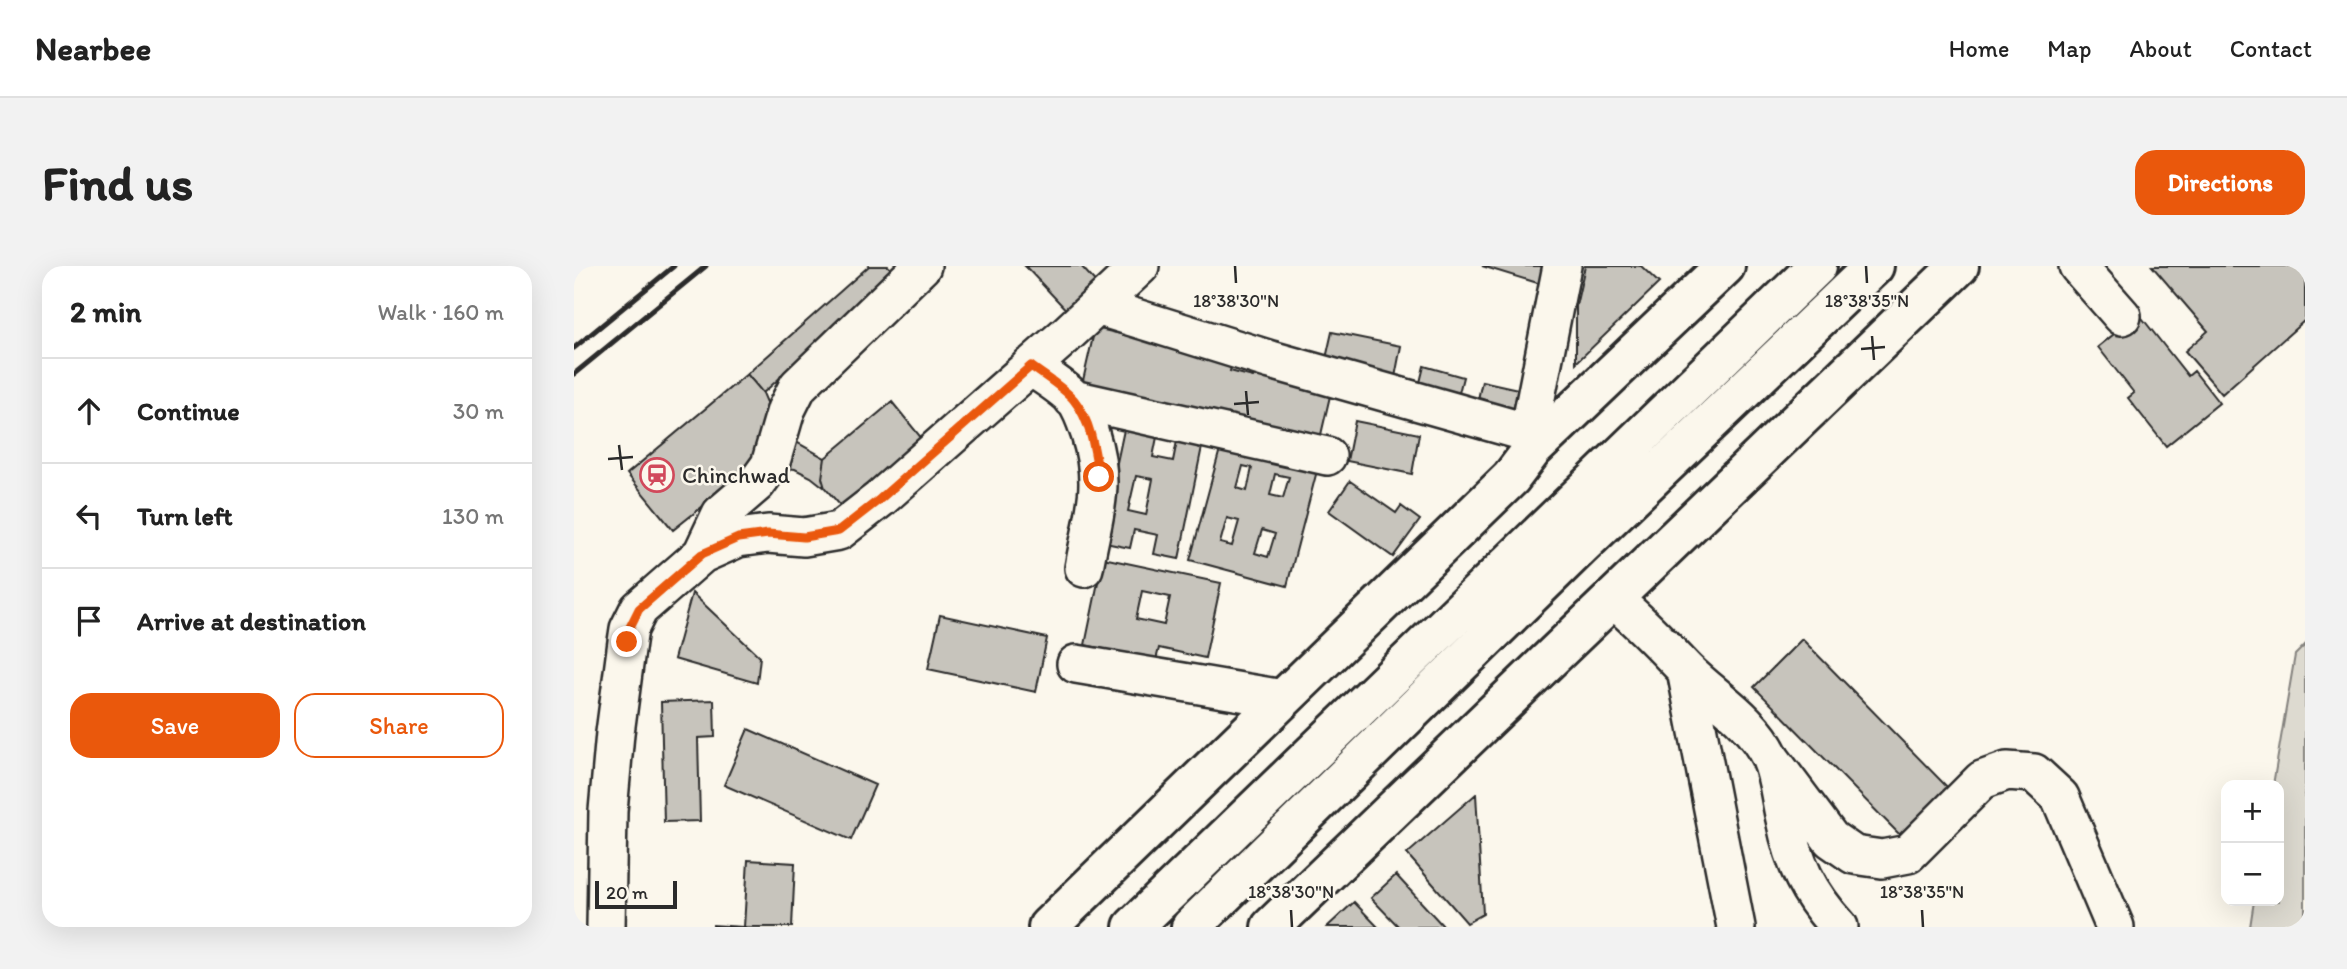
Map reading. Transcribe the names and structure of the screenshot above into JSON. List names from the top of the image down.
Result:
{
  "places": {
    "station": ["Chinchwad"]
  },
  "scale_bar": "20 m",
  "page": {
    "header": "Nearbee",
    "nav": [
      "Home",
      "Map",
      "About",
      "Contact"
    ],
    "buttons": [
      "Directions",
      ["Save", "Share"]
    ],
    "title": "Find us",
    "heading": ["2 min", "Walk · 160 m"],
    "list": [
      ["Continue", "30 m"],
      ["Turn left", "130 m"],
      "Arrive at destination"
    ],
    "map_buttons": ["+", "−"],
    "scale": "20 m"
  },
  "coordinates": ["18°38'30\"N", "18°38'35\"N"]
}
